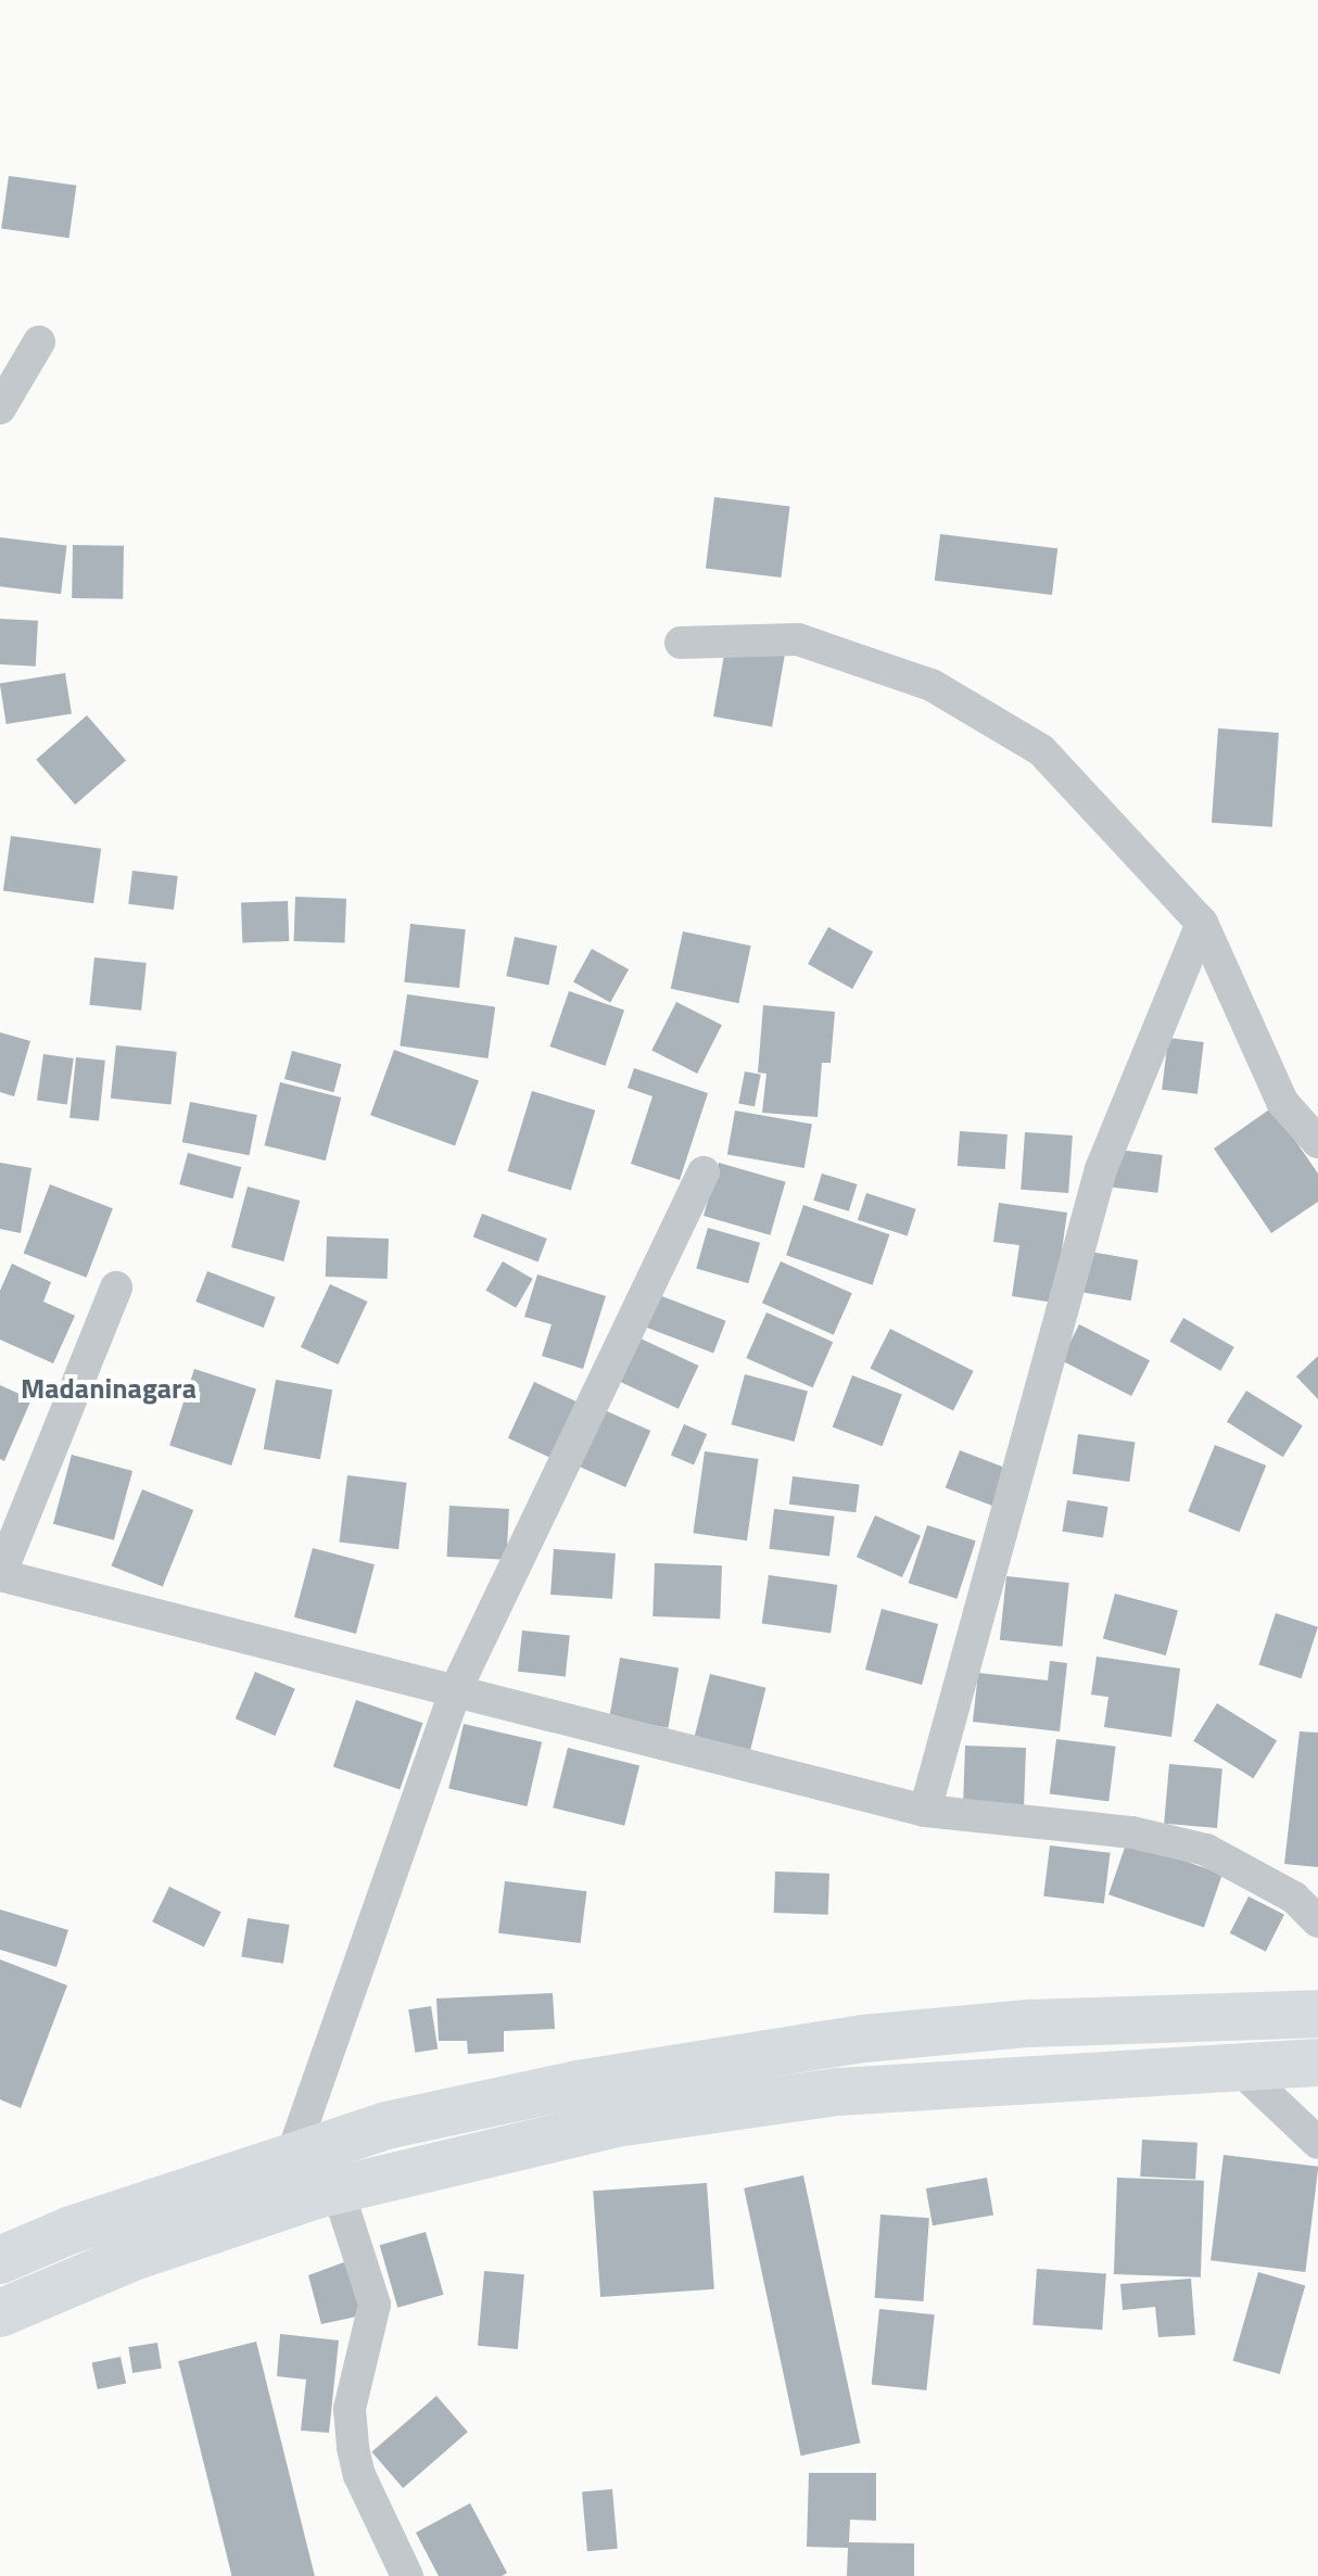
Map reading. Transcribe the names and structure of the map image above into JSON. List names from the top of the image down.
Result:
{
  "districts": ["Madaninagara"]
}
